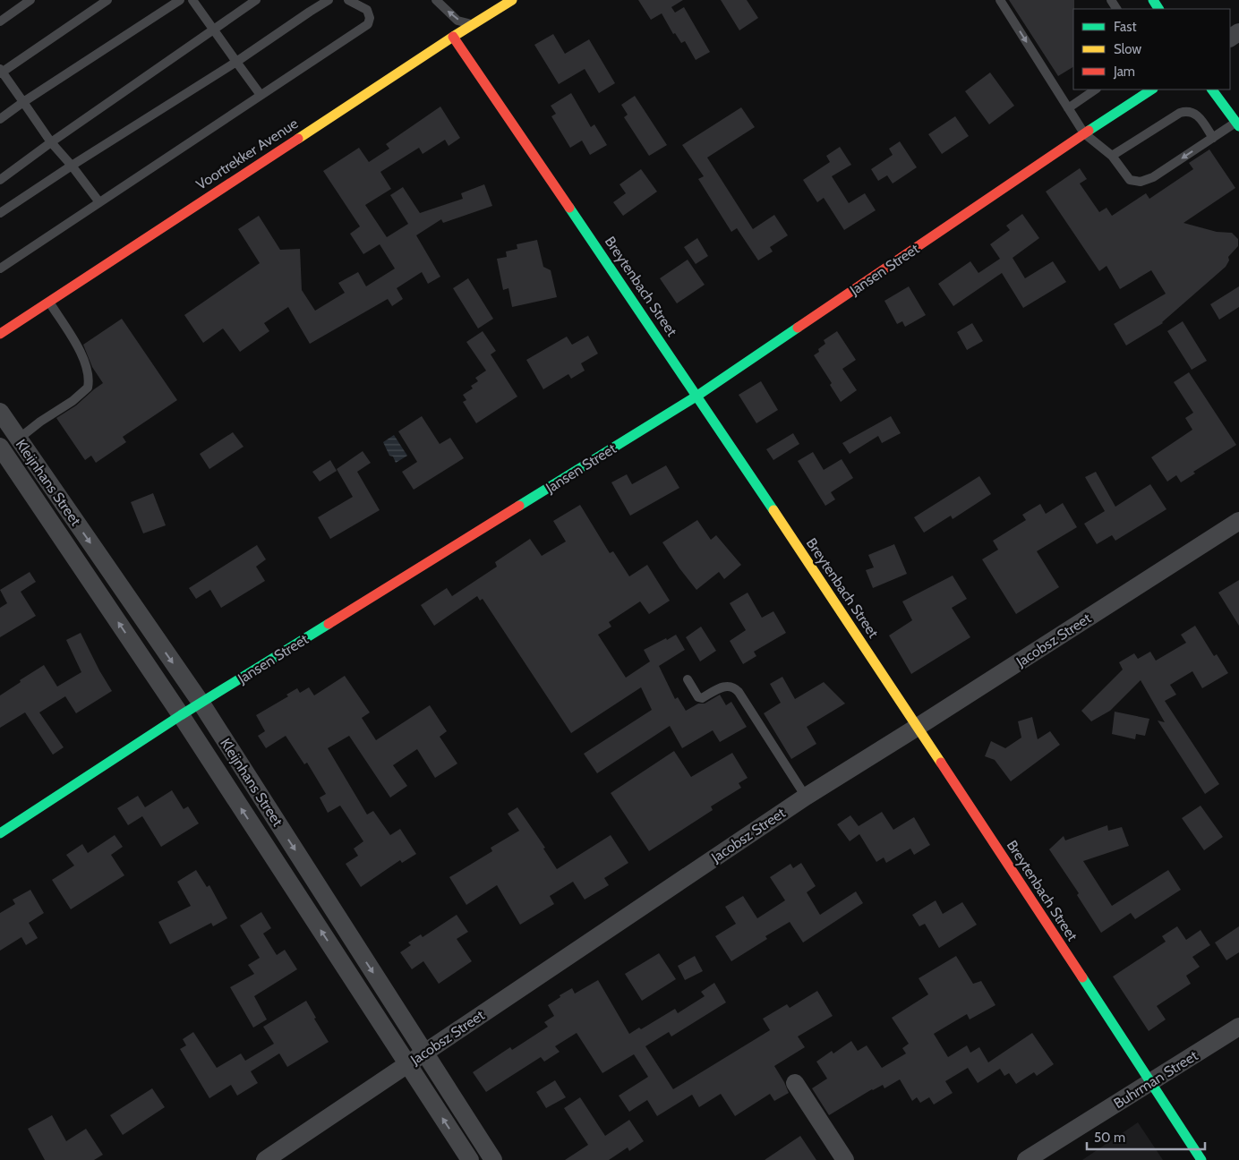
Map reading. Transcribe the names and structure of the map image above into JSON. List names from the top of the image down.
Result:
{
  "streets": {
    "main road": ["Voortrekker Avenue", "Jansen Street", "Breytenbach Street"],
    "street": ["Kleijnhans Street", "Jacobsz Street", "Buhrman Street"]
  },
  "crossings": [
    ["Voortrekker Avenue", "Breytenbach Street"],
    ["Jansen Street", "Breytenbach Street"],
    ["Jansen Street", "Kleijnhans Street"],
    ["Breytenbach Street", "Jacobsz Street"],
    ["Breytenbach Street", "Buhrman Street"],
    ["Kleijnhans Street", "Jacobsz Street"]
  ],
  "legend": ["Fast", "Slow", "Jam"],
  "scale_bar": "50 m"
}
